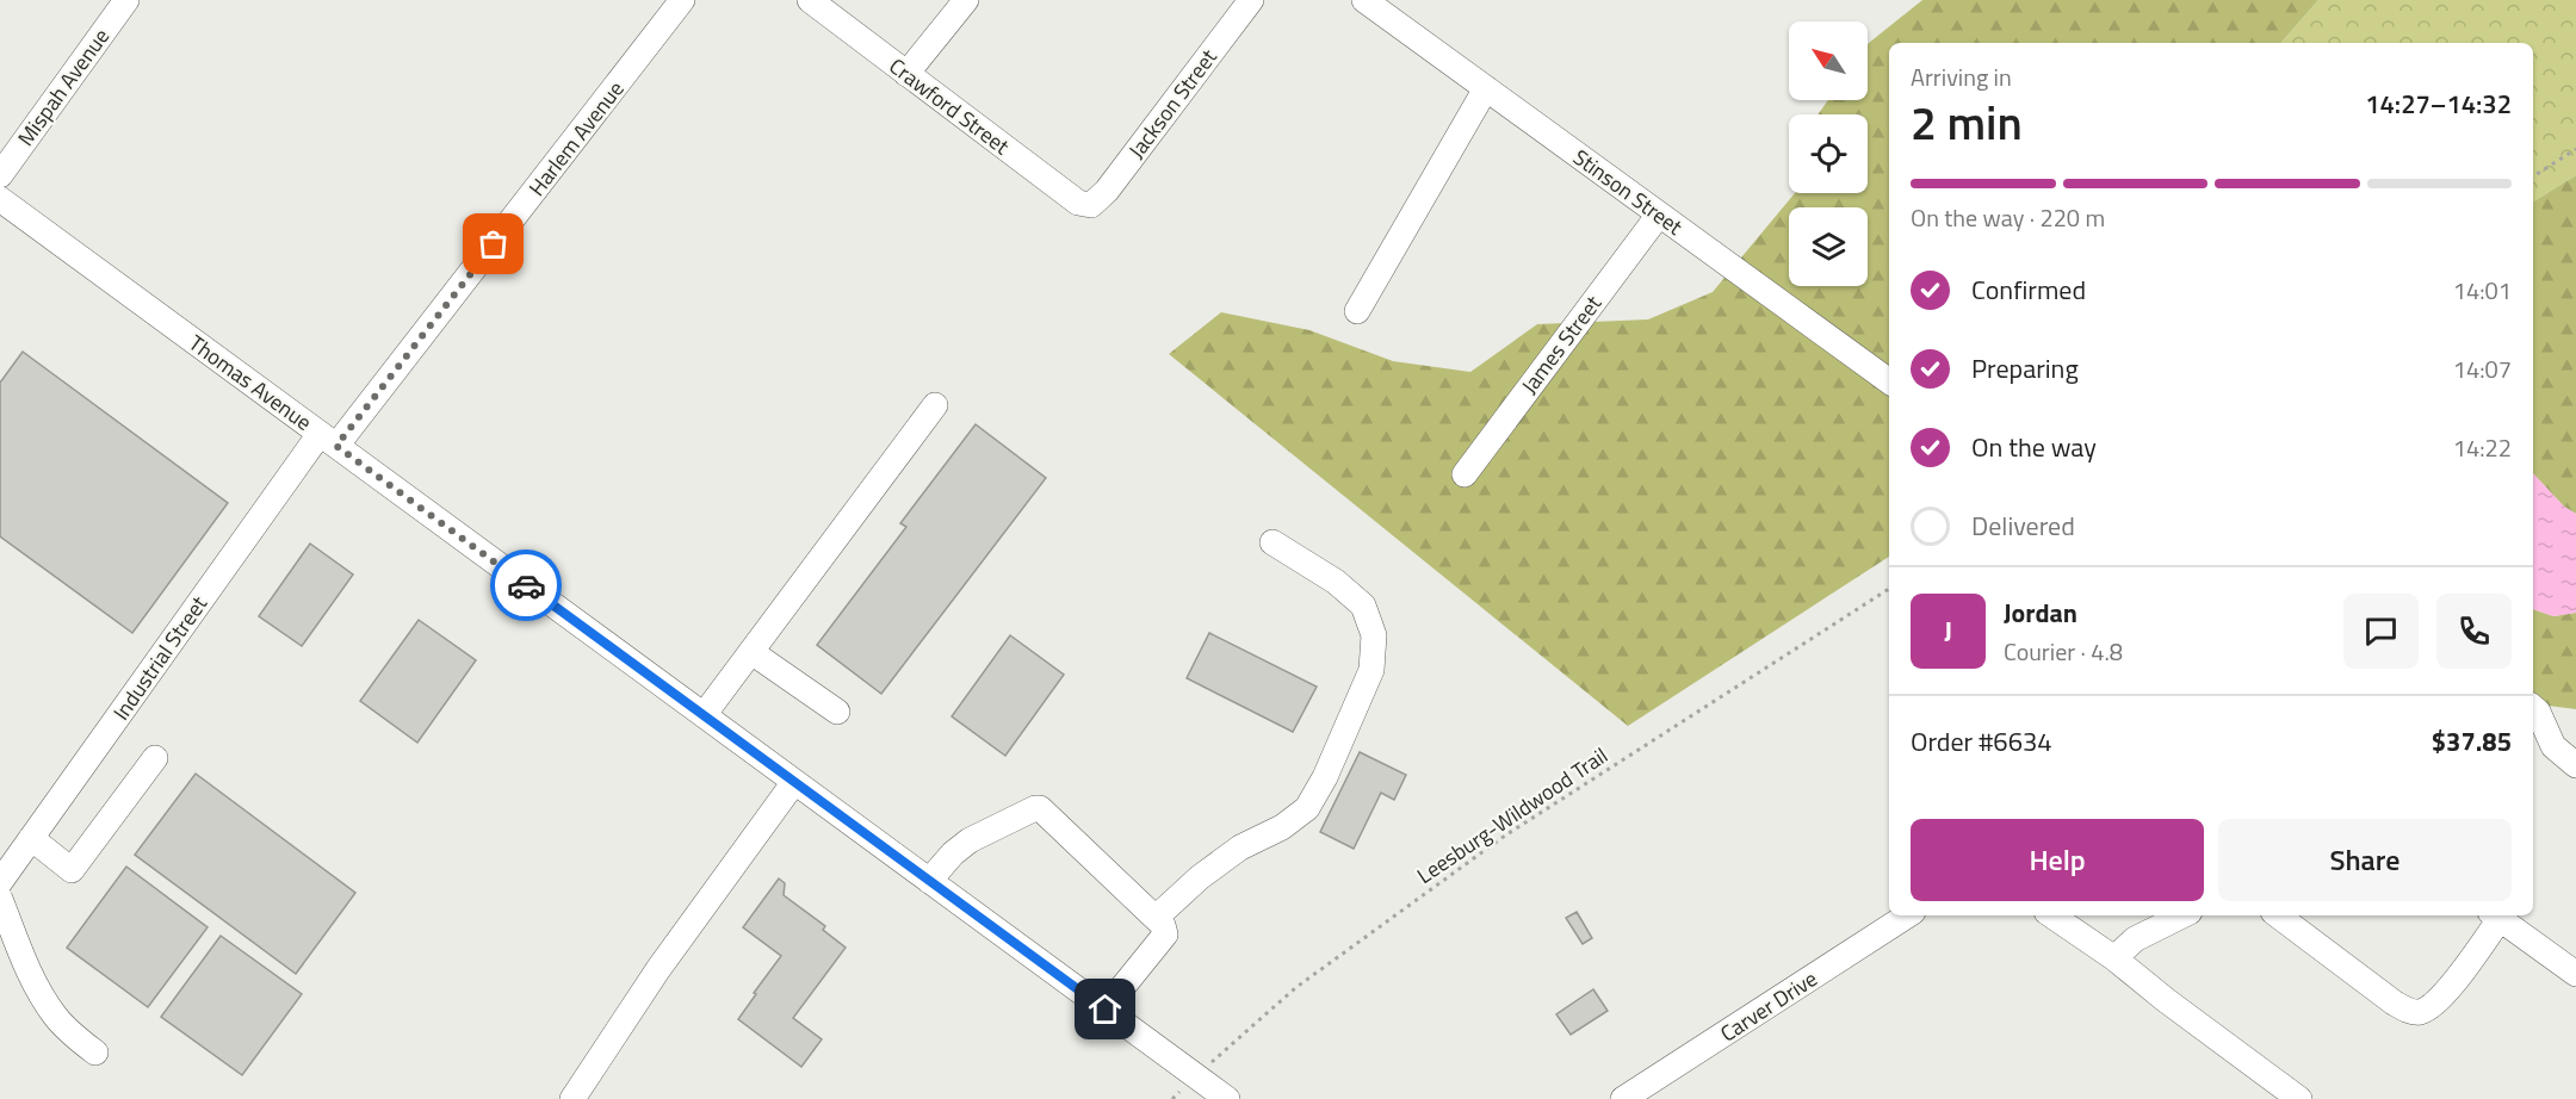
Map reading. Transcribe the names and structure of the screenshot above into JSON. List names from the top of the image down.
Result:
{
  "streets": {
    "street": [
      "Mispah Avenue",
      "Jackson Street",
      "Crawford Street",
      "Harlem Avenue",
      "Stinson Street",
      "James Street",
      "Thomas Avenue",
      "Industrial Street",
      "Carver Drive"
    ],
    "path": ["Leesburg-Wildwood Trail"]
  },
  "crossings": [
    ["Jackson Street", "Crawford Street"],
    ["Harlem Avenue", "Thomas Avenue"],
    ["Harlem Avenue", "Industrial Street"],
    ["Stinson Street", "James Street"],
    ["Thomas Avenue", "Industrial Street"],
    ["Thomas Avenue", "Leesburg-Wildwood Trail"]
  ],
  "north": "top left",
  "page": {
    "heading": ["2 min", "Arriving in", "14:27–14:32"],
    "panel": [
      "Jordan",
      "Courier · 4.8",
      "Order #6634",
      "$37.85"
    ],
    "bar": "On the way · 220 m",
    "list": [
      ["Confirmed", "14:01"],
      ["Preparing", "14:07"],
      ["On the way", "14:22"],
      "Delivered"
    ],
    "round": "J",
    "buttons": ["Help", "Share"]
  }
}
